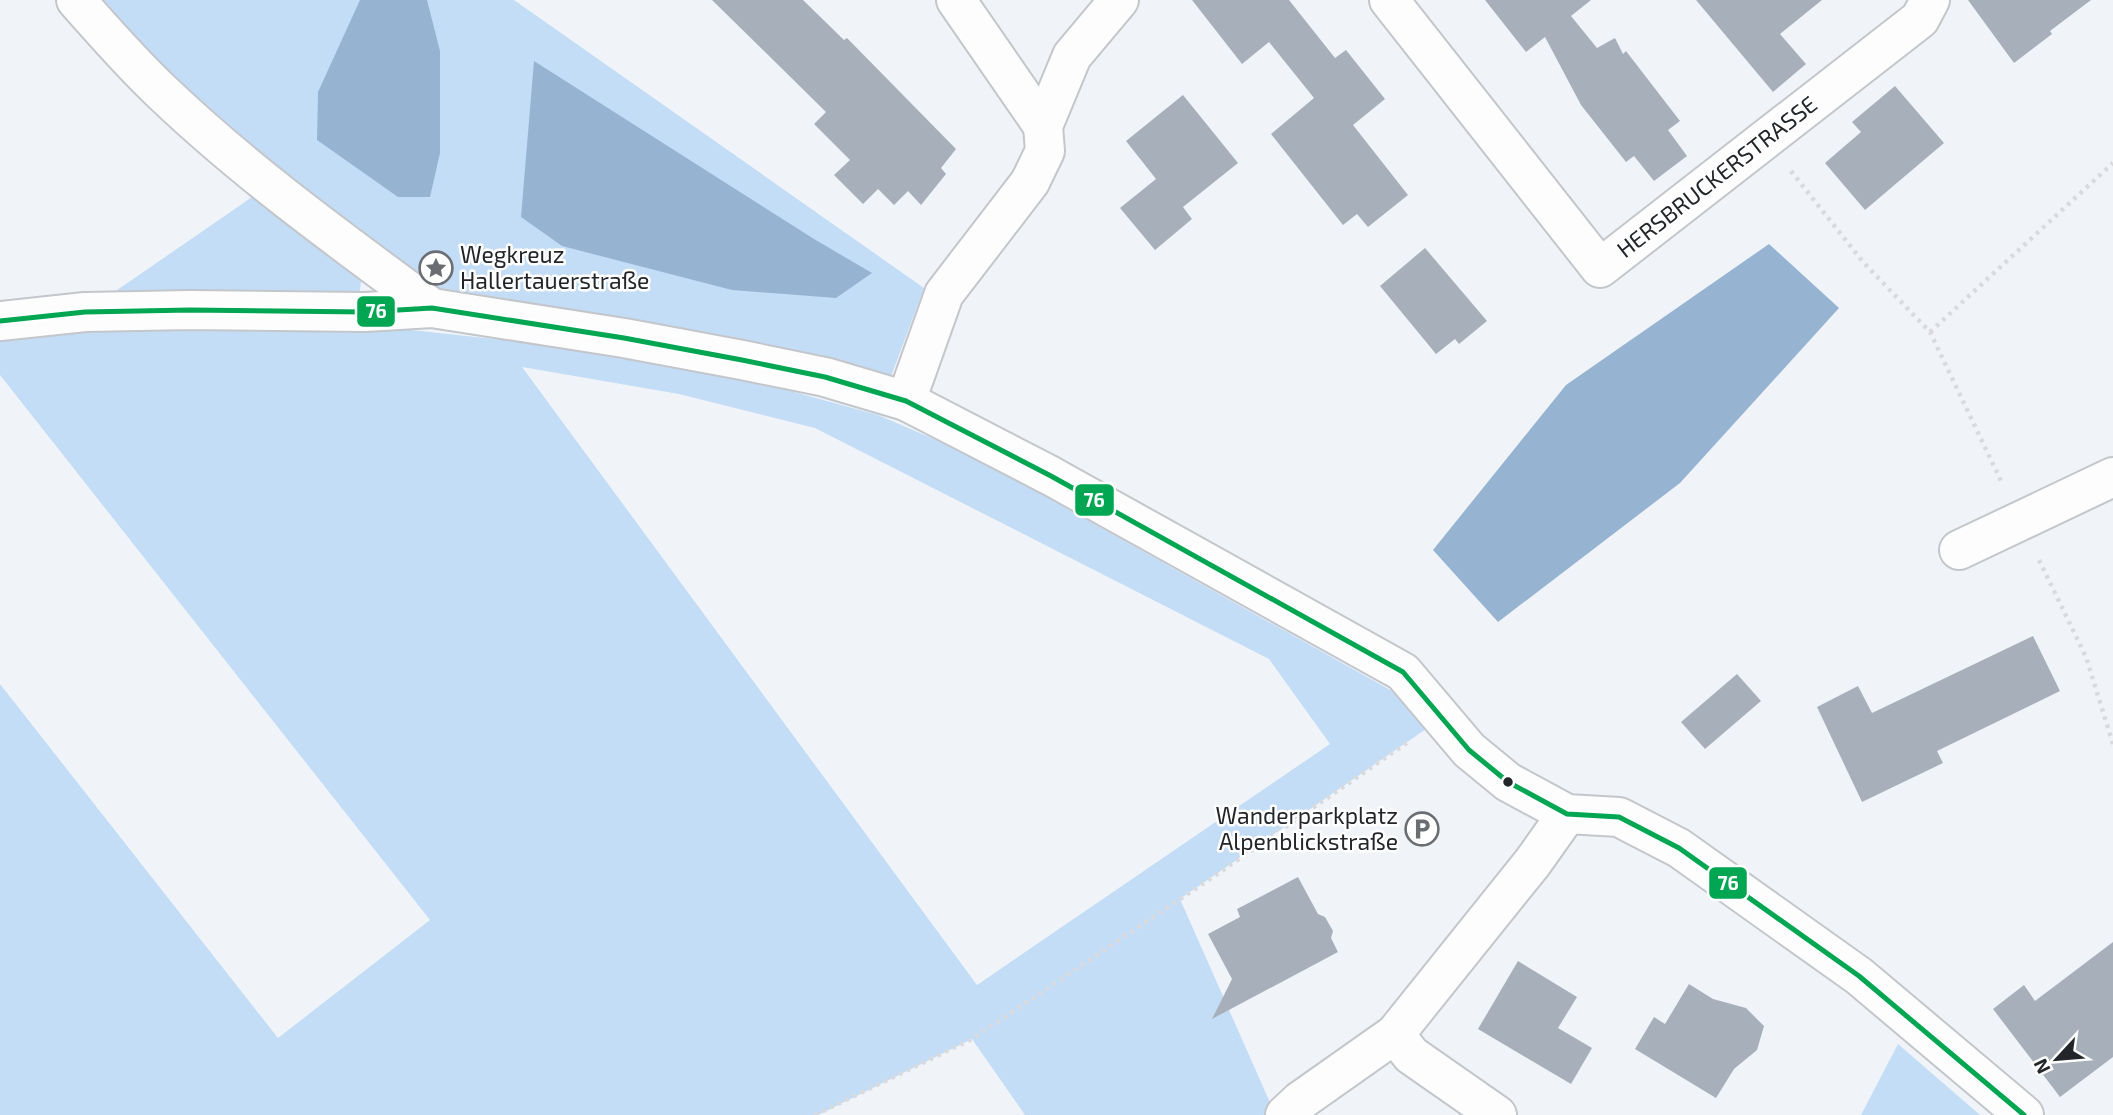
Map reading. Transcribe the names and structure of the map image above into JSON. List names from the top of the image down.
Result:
{
  "streets": {
    "street": ["HERSBRUCKERSTRASSE"]
  },
  "places": {
    "place": ["Wegkreuz Hallertauerstraße"],
    "parking": ["Wanderparkplatz Alpenblickstraße"]
  },
  "lines": ["transit line 76"],
  "north": "bottom left"
}
